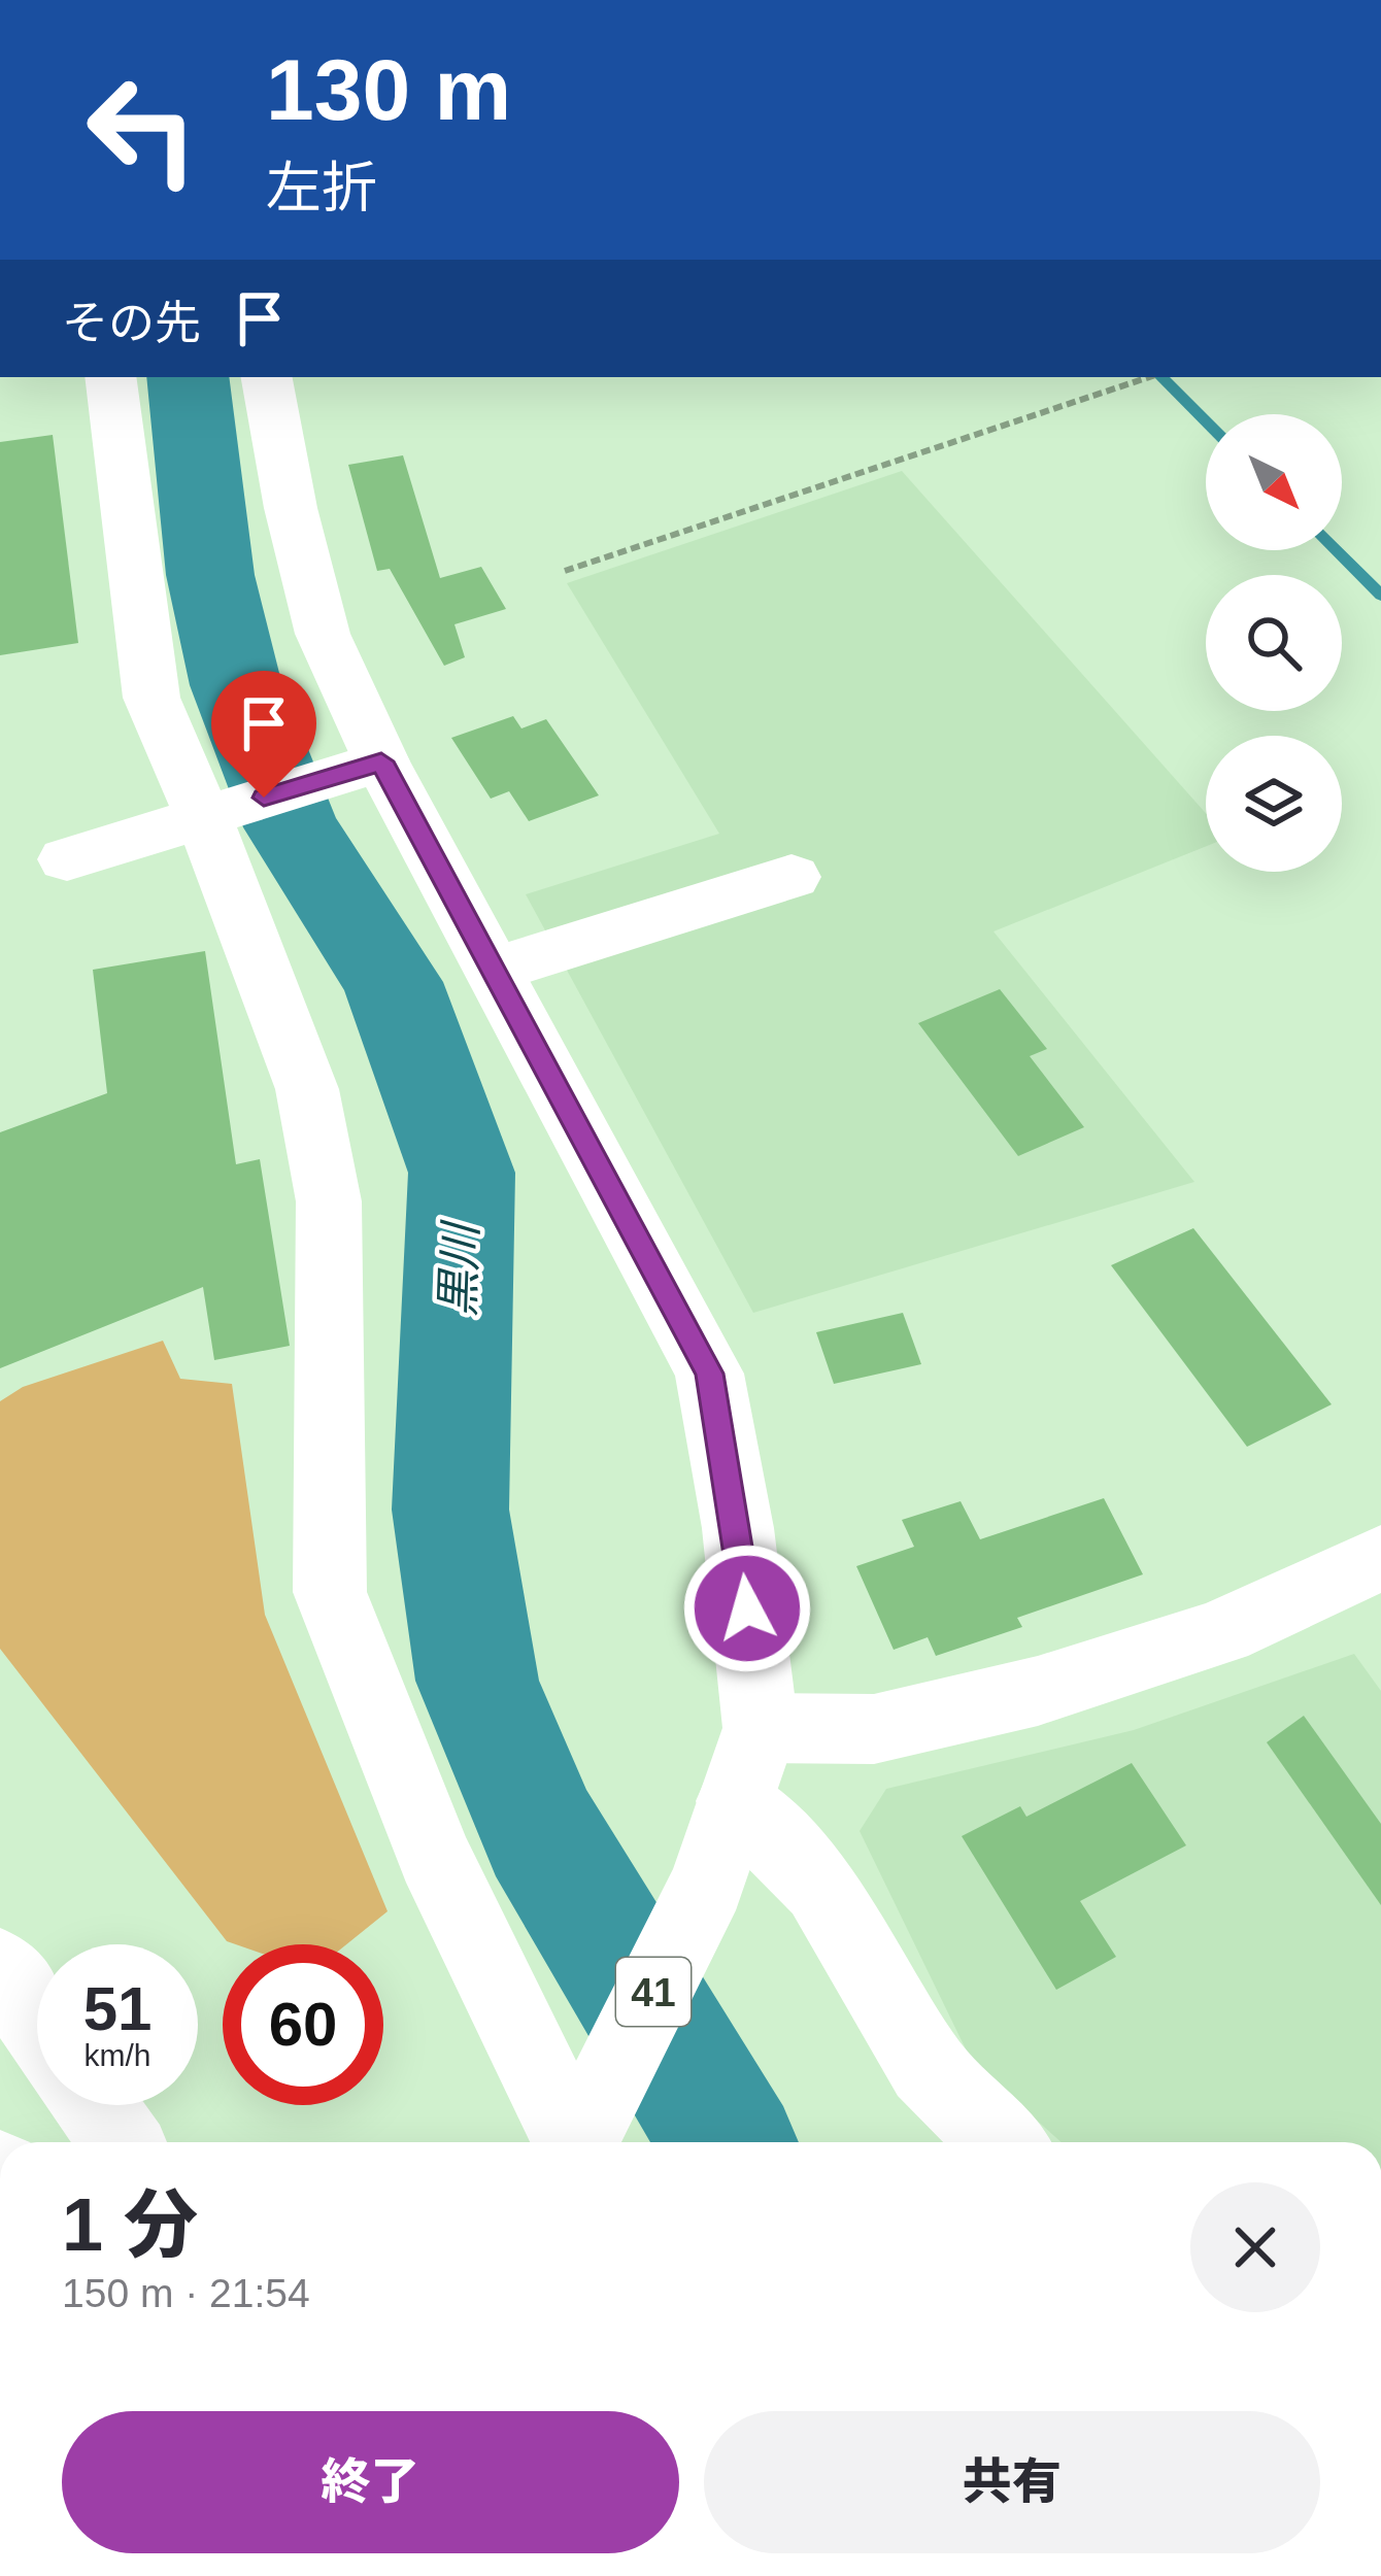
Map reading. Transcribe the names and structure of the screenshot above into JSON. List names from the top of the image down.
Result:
{
  "streets": {
    "main road": ["41"]
  },
  "water": ["黒川"],
  "north": "bottom right",
  "page": {
    "turn": ["130 m", "左折"],
    "then": "その先",
    "speed": "51 km/h",
    "limit": "60",
    "heading": ["1 分", "150 m · 21:54"],
    "buttons": ["終了", "共有"]
  }
}
